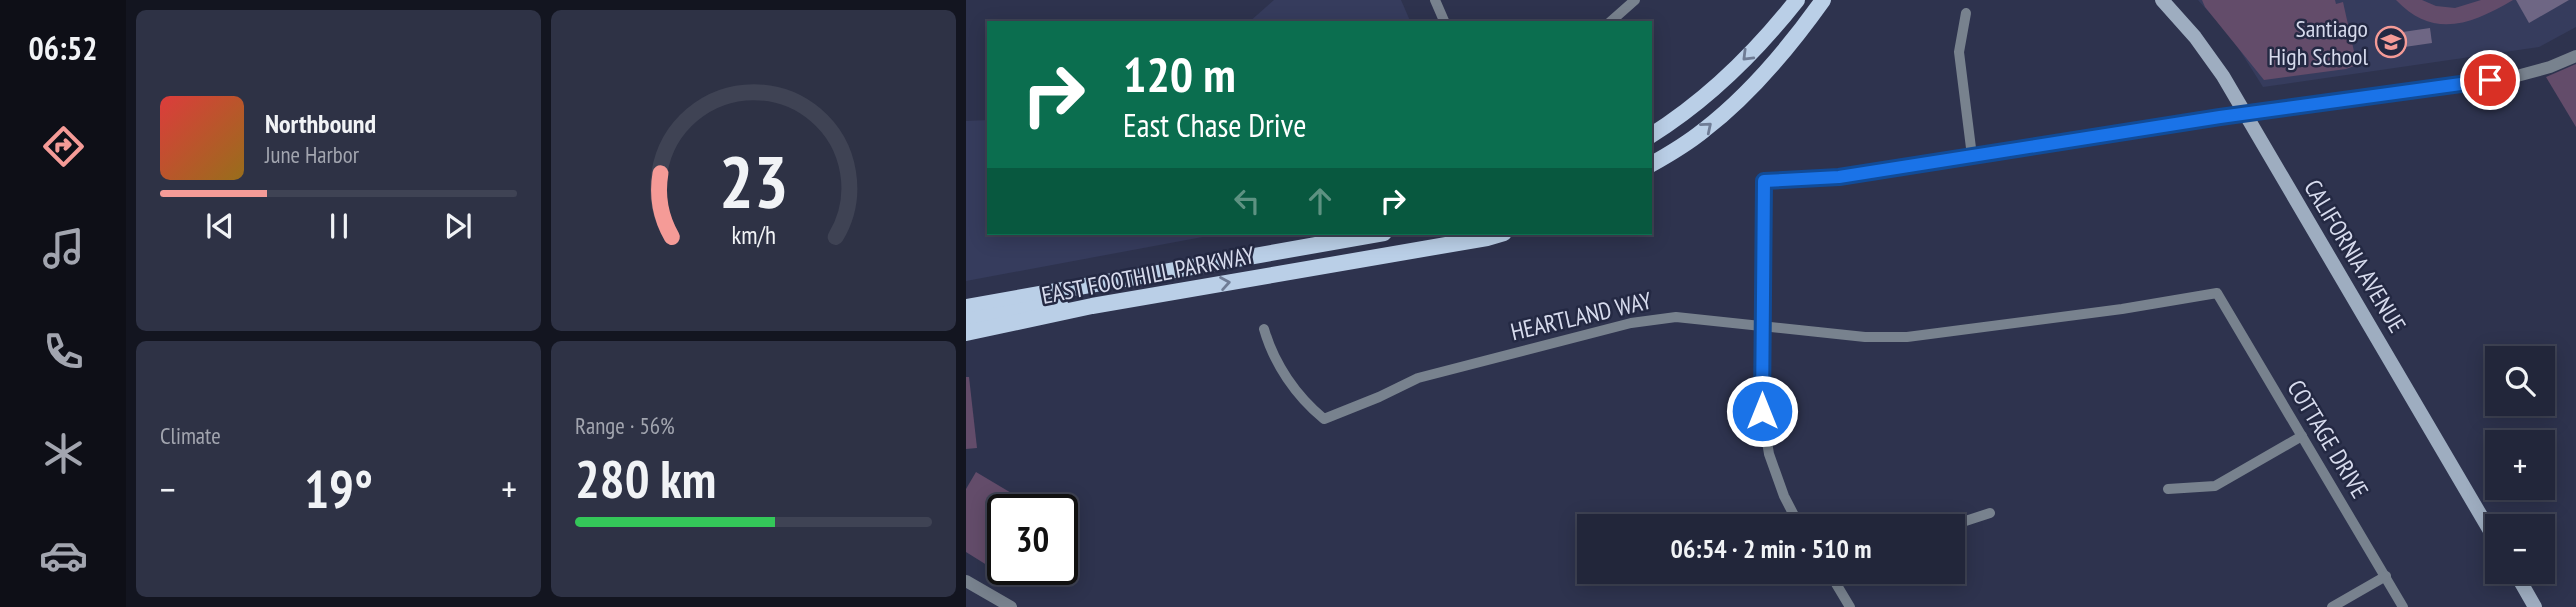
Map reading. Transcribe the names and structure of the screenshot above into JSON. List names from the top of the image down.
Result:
{
  "streets": {
    "main road": ["CALIFORNIA AVENUE", "EAST FOOTHILL PARKWAY"],
    "street": ["HEARTLAND WAY", "COTTAGE DRIVE"]
  },
  "crossings": [
    ["HEARTLAND WAY", "COTTAGE DRIVE"]
  ],
  "places": {
    "school or university": ["Santiago High School"]
  },
  "page": {
    "tabs": "06:52",
    "turn": ["120 m", "East Chase Drive"],
    "song": ["Northbound", "June Harbor"],
    "tile": [
      "Climate",
      ["Range · 56%", "280 km"]
    ],
    "map_buttons": ["+", "−"],
    "heat": ["−", "19°", "+"],
    "limit": "30",
    "trip": "06:54 · 2 min · 510 m",
    "gauge": ["23", "km/h"]
  }
}
